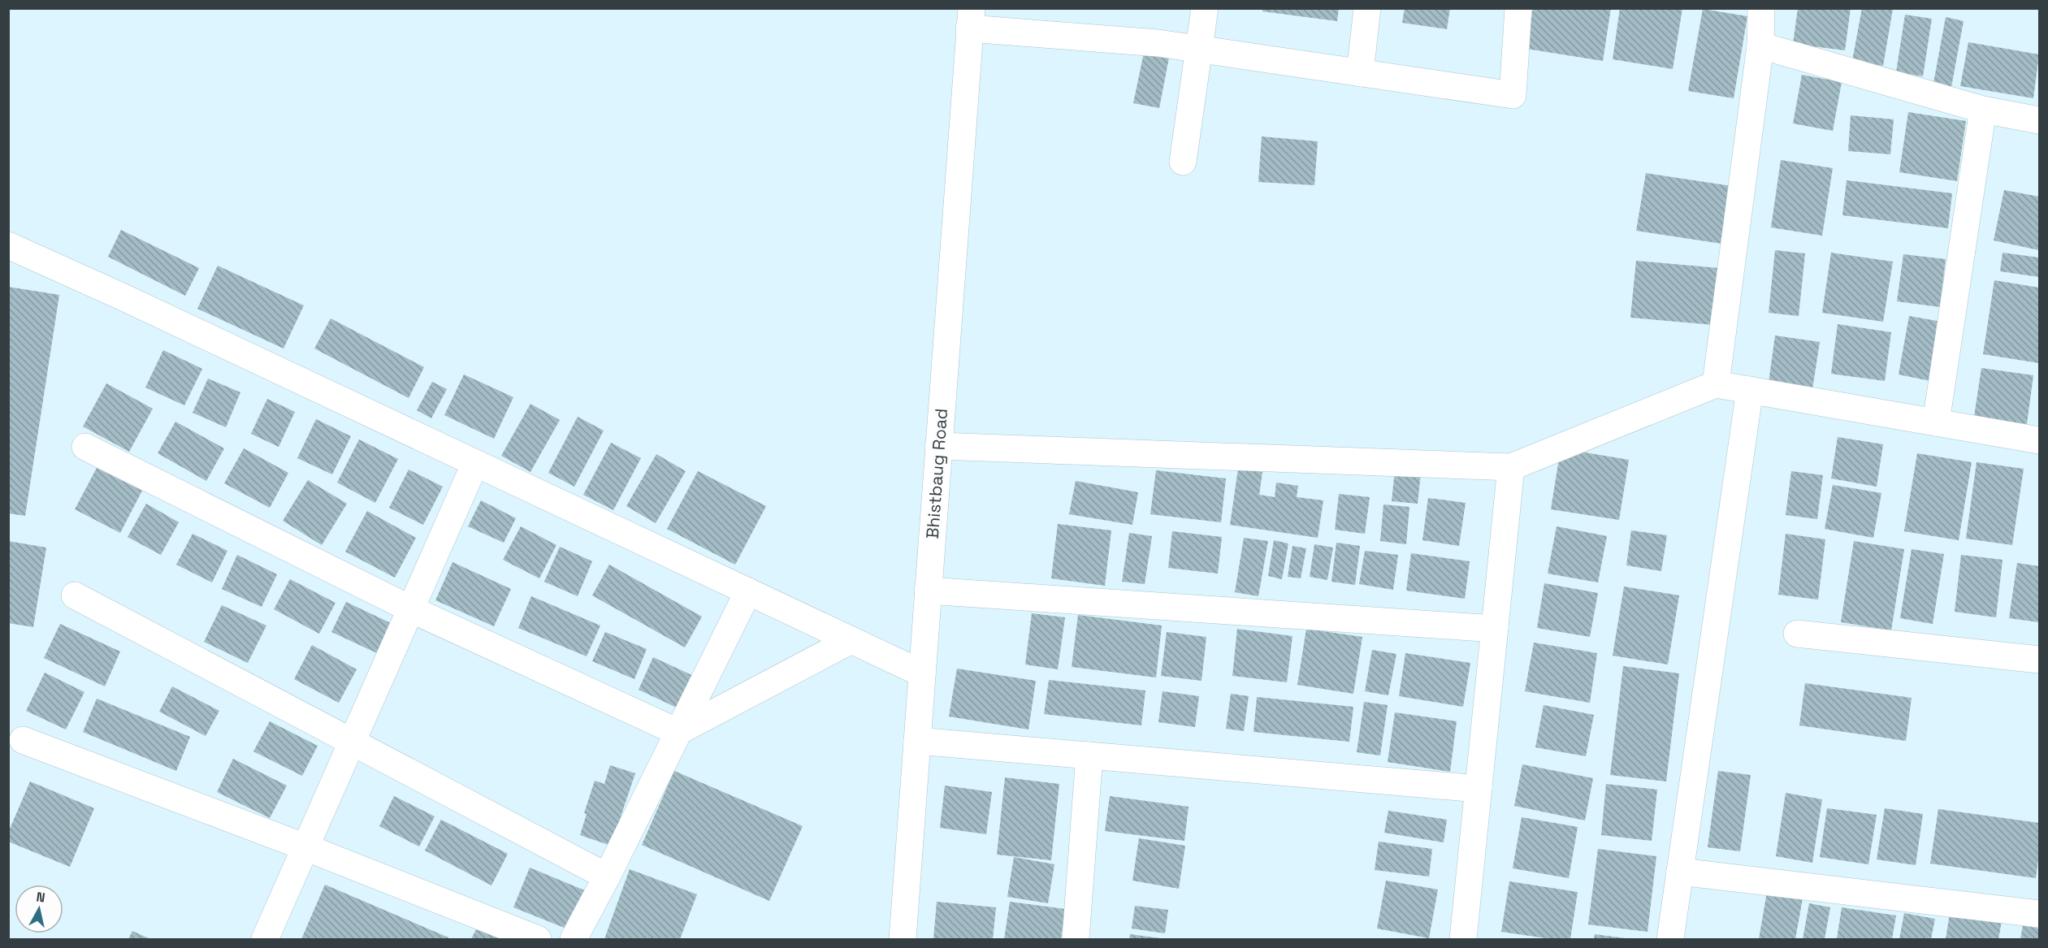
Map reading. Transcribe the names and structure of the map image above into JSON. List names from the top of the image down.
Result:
{
  "streets": {
    "street": ["Bhistbaug Road"]
  },
  "north": "top"
}
